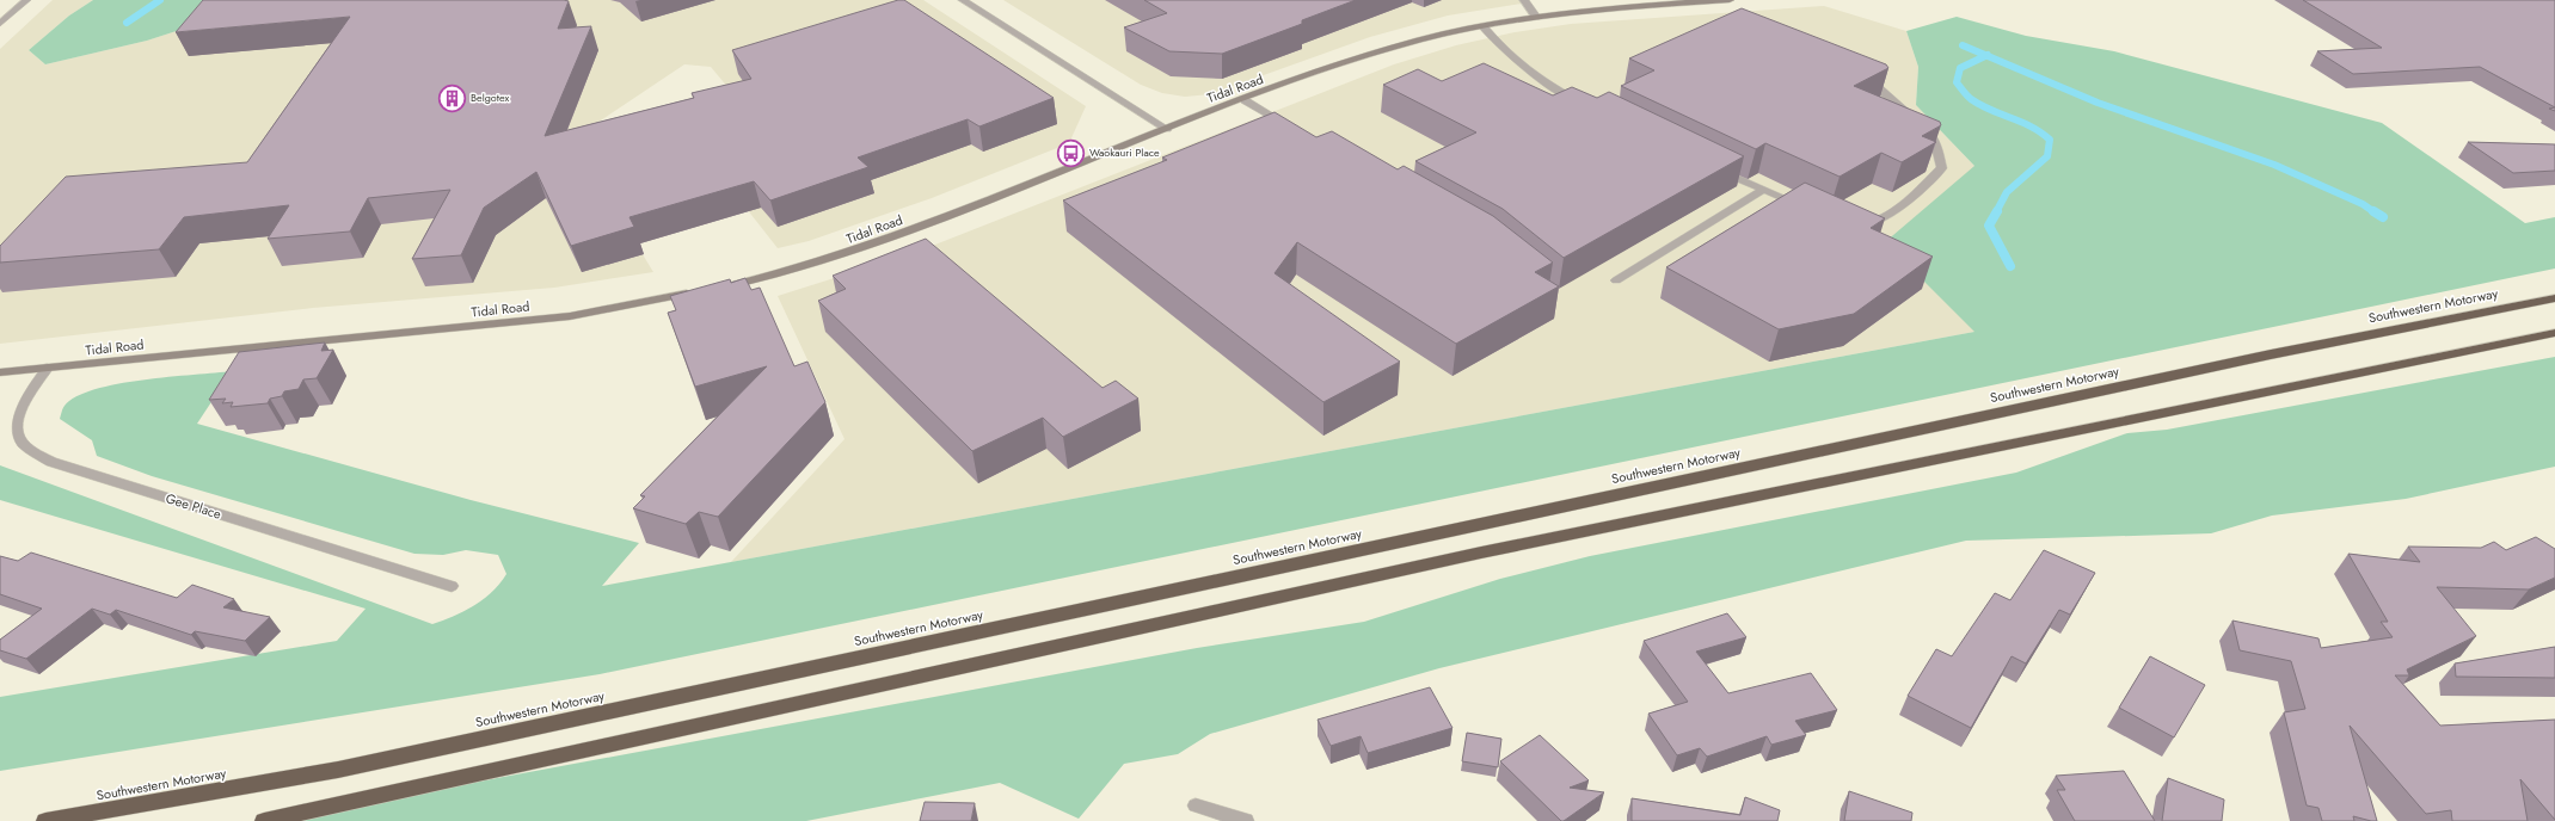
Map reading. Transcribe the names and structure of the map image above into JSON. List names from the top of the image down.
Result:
{
  "streets": {
    "highway": ["Southwestern Motorway"],
    "main road": ["Tidal Road"],
    "street": ["Gee Place"]
  },
  "crossings": [
    ["Tidal Road", "Gee Place"]
  ],
  "places": {
    "building": ["Belgotex"],
    "bus stop": ["Waokauri Place"]
  }
}
